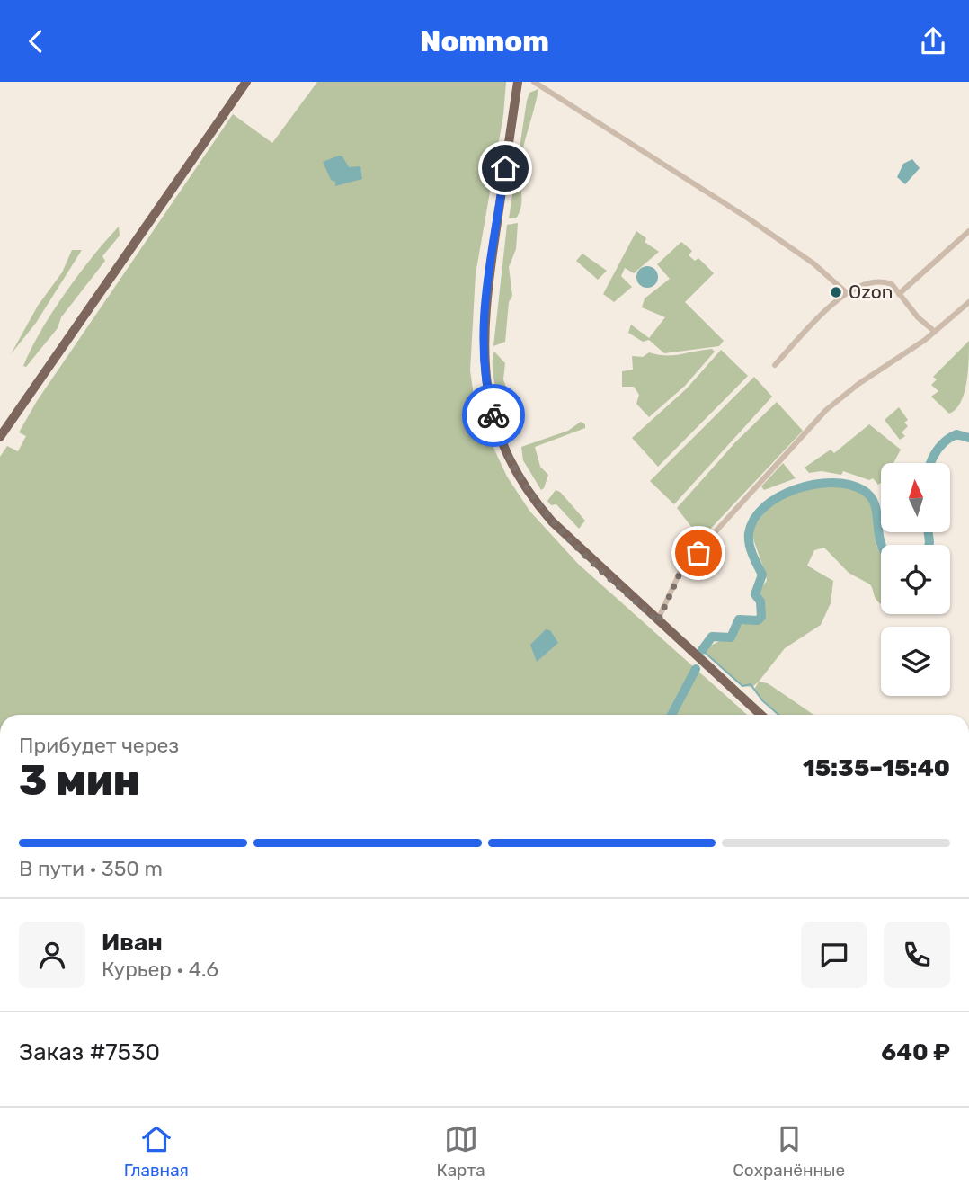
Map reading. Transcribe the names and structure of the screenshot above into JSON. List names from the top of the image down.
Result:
{
  "places": ["Ozon"],
  "north": "top",
  "page": {
    "header": "Nomnom",
    "heading": ["3 мин", "Прибудет через", "15:35–15:40"],
    "panel": [
      "Иван",
      "Курьер · 4.6",
      "Заказ #7530",
      "640 ₽"
    ],
    "bar": "В пути · 350 m",
    "tabs": ["Главная", "Карта", "Сохранённые"]
  }
}
